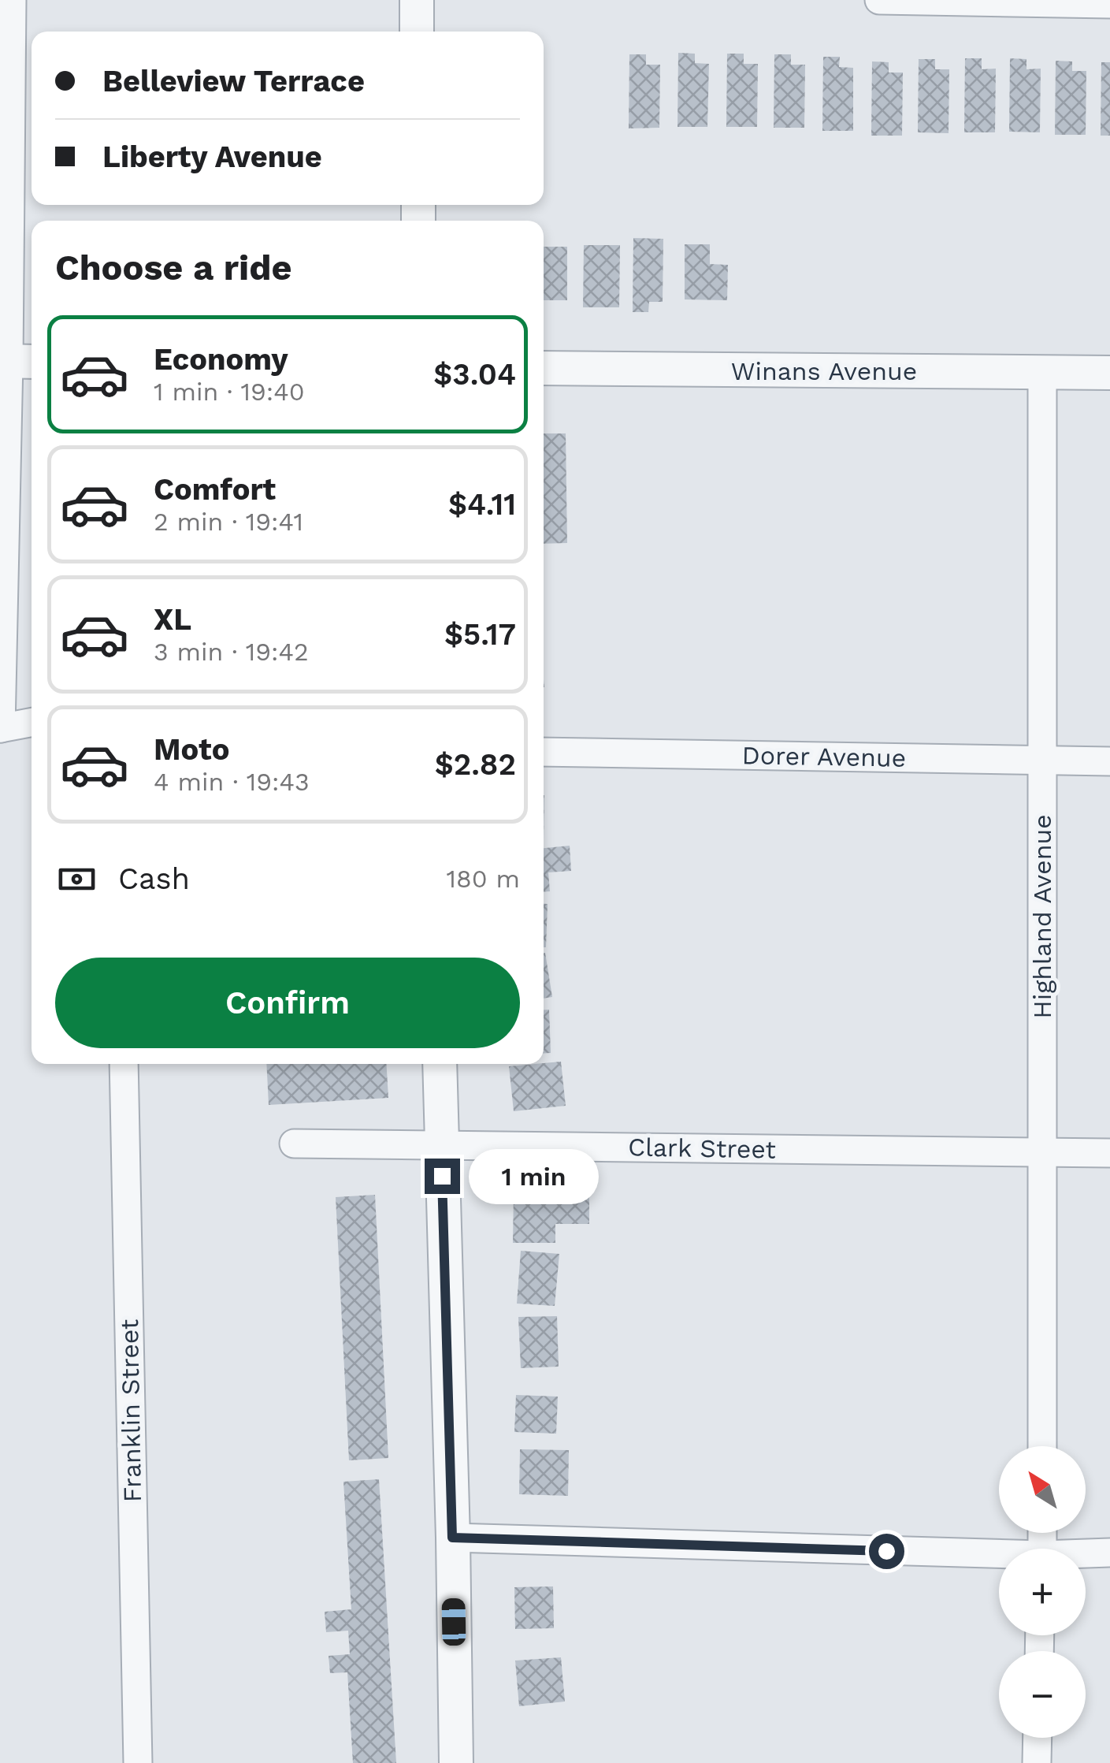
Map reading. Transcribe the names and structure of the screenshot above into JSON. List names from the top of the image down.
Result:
{
  "streets": {
    "street": [
      "Winans Avenue",
      "Dorer Avenue",
      "Highland Avenue",
      "Clark Street",
      "Franklin Street"
    ]
  },
  "crossings": [
    ["Winans Avenue", "Highland Avenue"],
    ["Dorer Avenue", "Highland Avenue"],
    ["Highland Avenue", "Clark Street"]
  ],
  "north": "top left",
  "page": {
    "banner": ["Belleview Terrace", "Liberty Avenue"],
    "heading": "Choose a ride",
    "list": [
      {
        "name": "Economy",
        "note": "1 min · 19:40",
        "value": "$3.04"
      },
      {
        "name": "Comfort",
        "note": "2 min · 19:41",
        "value": "$4.11"
      },
      {
        "name": "XL",
        "note": "3 min · 19:42",
        "value": "$5.17"
      },
      {
        "name": "Moto",
        "note": "4 min · 19:43",
        "value": "$2.82"
      }
    ],
    "pay": ["Cash", "180 m"],
    "buttons": "Confirm",
    "bubble": "1 min",
    "map_buttons": ["+", "−"]
  }
}
